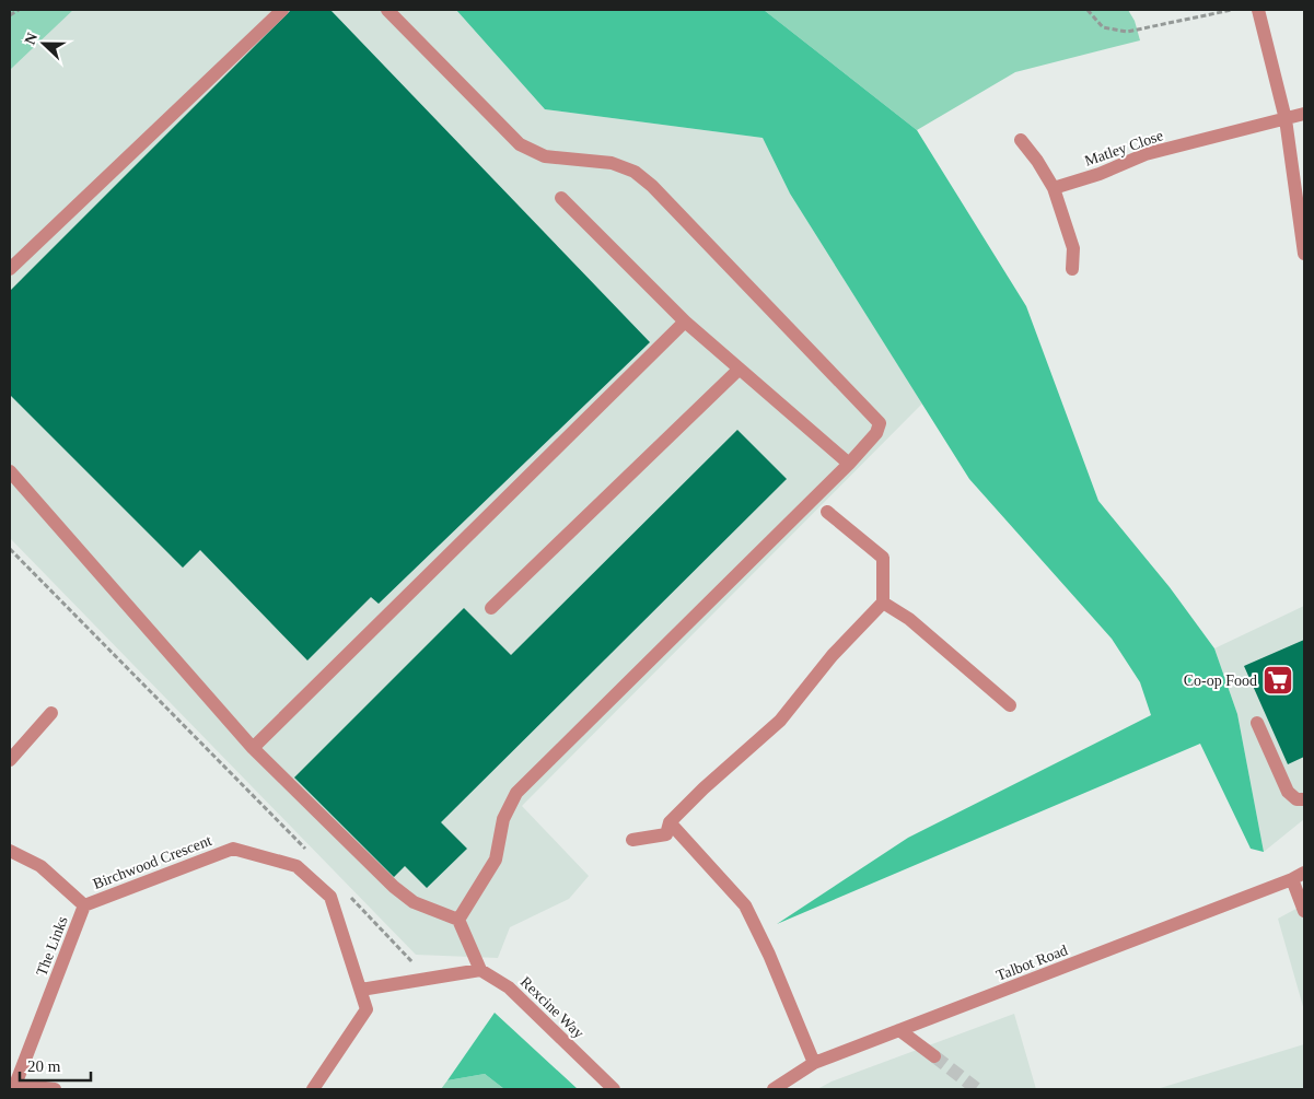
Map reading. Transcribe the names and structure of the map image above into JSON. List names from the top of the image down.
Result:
{
  "streets": {
    "street": [
      "Matley Close",
      "Birchwood Crescent",
      "The Links",
      "Talbot Road",
      "Rexcine Way"
    ]
  },
  "crossings": [
    ["Birchwood Crescent", "The Links"]
  ],
  "places": {
    "supermarket": ["Co-op Food"]
  },
  "scale_bar": "20 m",
  "north": "left"
}
